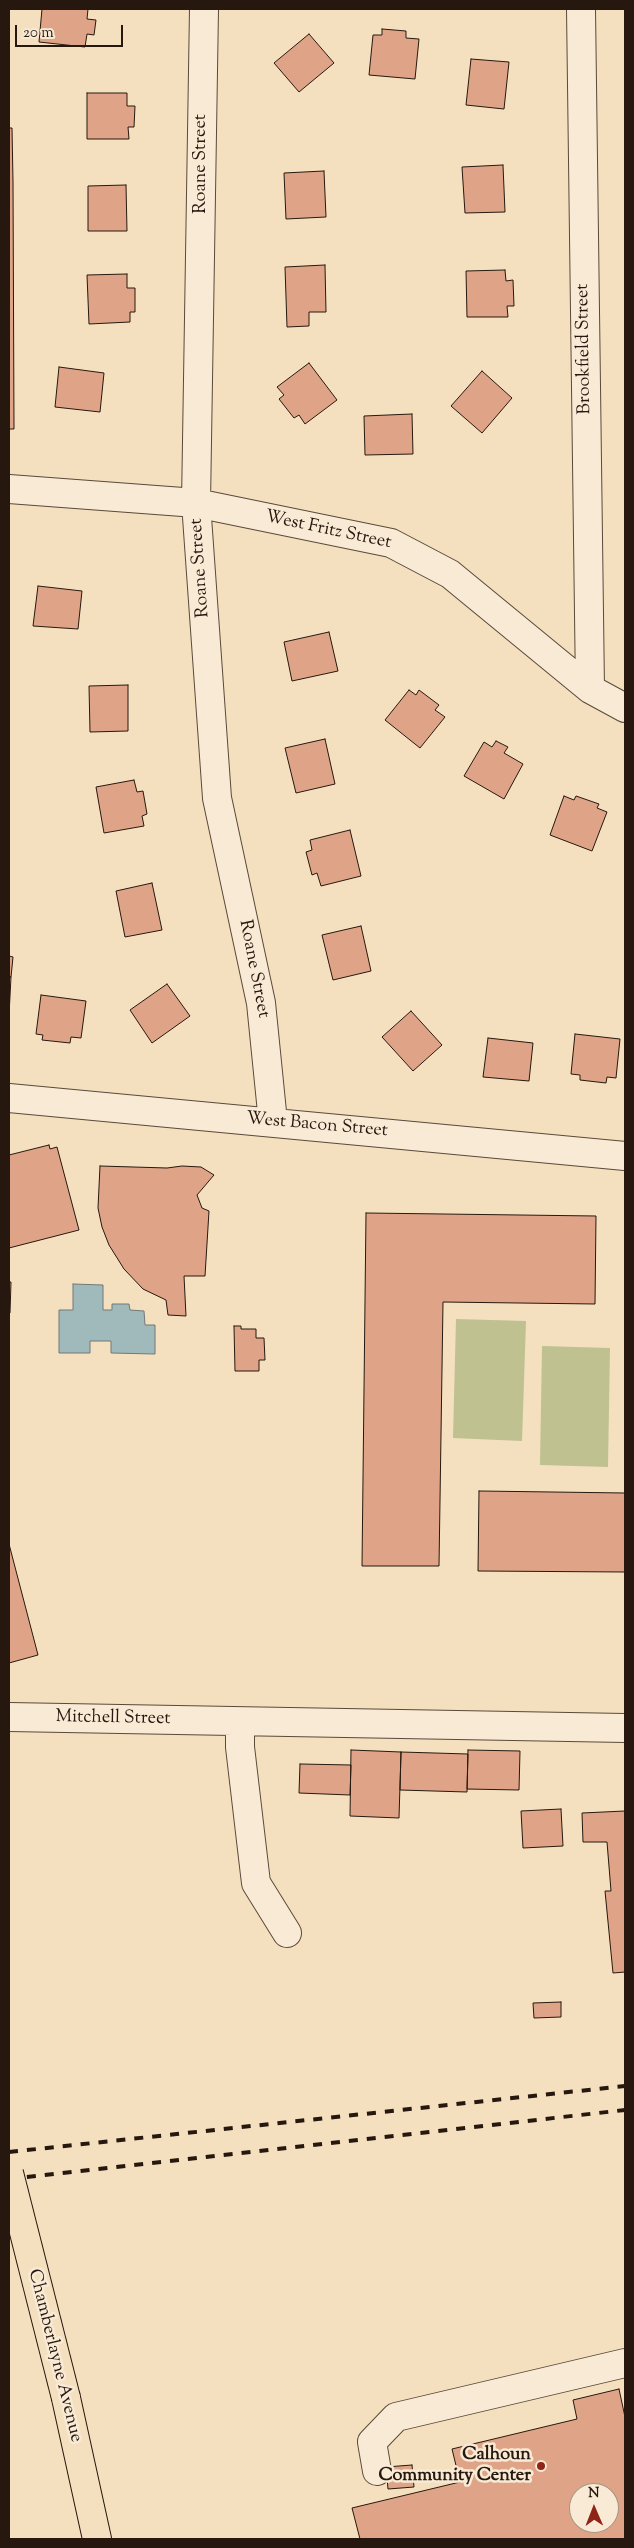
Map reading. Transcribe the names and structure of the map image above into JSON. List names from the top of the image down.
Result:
{
  "streets": {
    "main road": ["Chamberlayne Avenue"],
    "street": [
      "Roane Street",
      "Brookfield Street",
      "West Fritz Street",
      "West Bacon Street",
      "Mitchell Street"
    ]
  },
  "crossings": [
    ["Roane Street", "West Fritz Street"],
    ["Roane Street", "West Bacon Street"],
    ["Brookfield Street", "West Fritz Street"]
  ],
  "places": ["Calhoun Community Center"],
  "scale_bar": "20 m",
  "north": "top"
}
